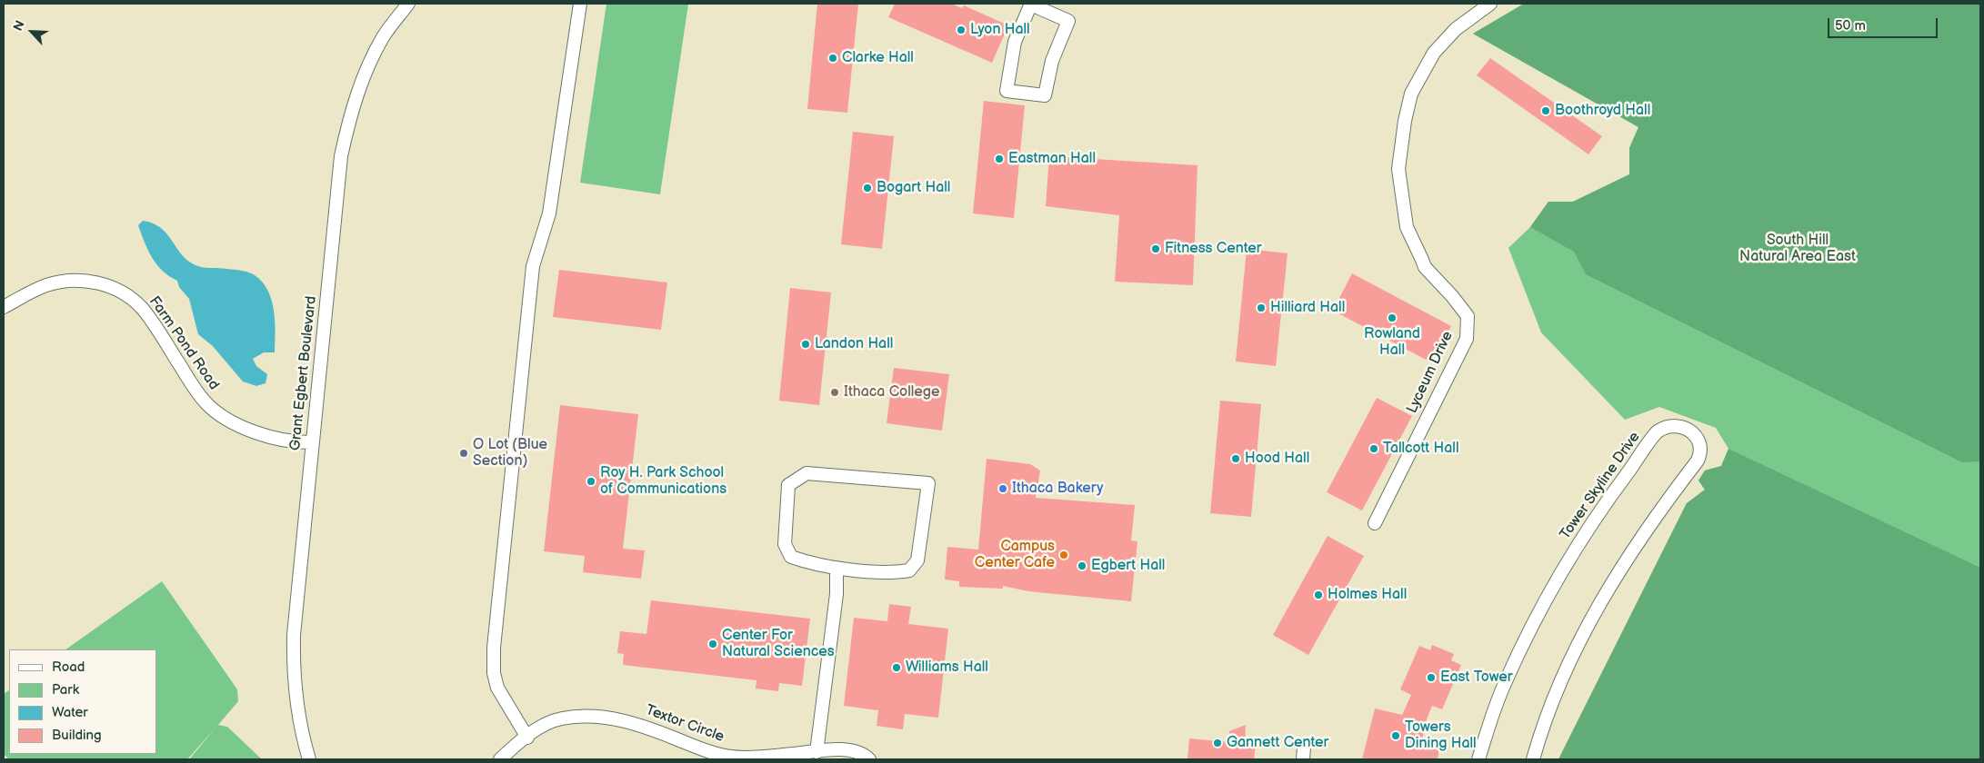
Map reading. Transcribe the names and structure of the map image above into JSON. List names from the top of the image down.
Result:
{
  "streets": {
    "street": [
      "Farm Pond Road",
      "Lyceum Drive",
      "Grant Egbert Boulevard",
      "Tower Skyline Drive",
      "Textor Circle"
    ]
  },
  "crossings": [
    ["Farm Pond Road", "Grant Egbert Boulevard"]
  ],
  "parks": ["South Hill Natural Area East"],
  "places": [
    "Lyon Hall",
    "Clarke Hall",
    "Boothroyd Hall",
    "Eastman Hall",
    "Bogart Hall",
    "Fitness Center",
    "Hilliard Hall",
    "Rowland Hall",
    "Landon Hall",
    "Ithaca College",
    "Tallcott Hall",
    "O Lot (Blue Section)",
    "Hood Hall",
    "Roy H. Park School of Communications",
    "Ithaca Bakery",
    "Campus Center Cafe",
    "Egbert Hall",
    "Holmes Hall",
    "Center For Natural Sciences",
    "Williams Hall",
    "East Tower",
    "Towers Dining Hall",
    "Gannett Center"
  ],
  "legend": [
    "Road",
    "Park",
    "Water",
    "Building"
  ],
  "scale_bar": "50 m",
  "north": "top left"
}
